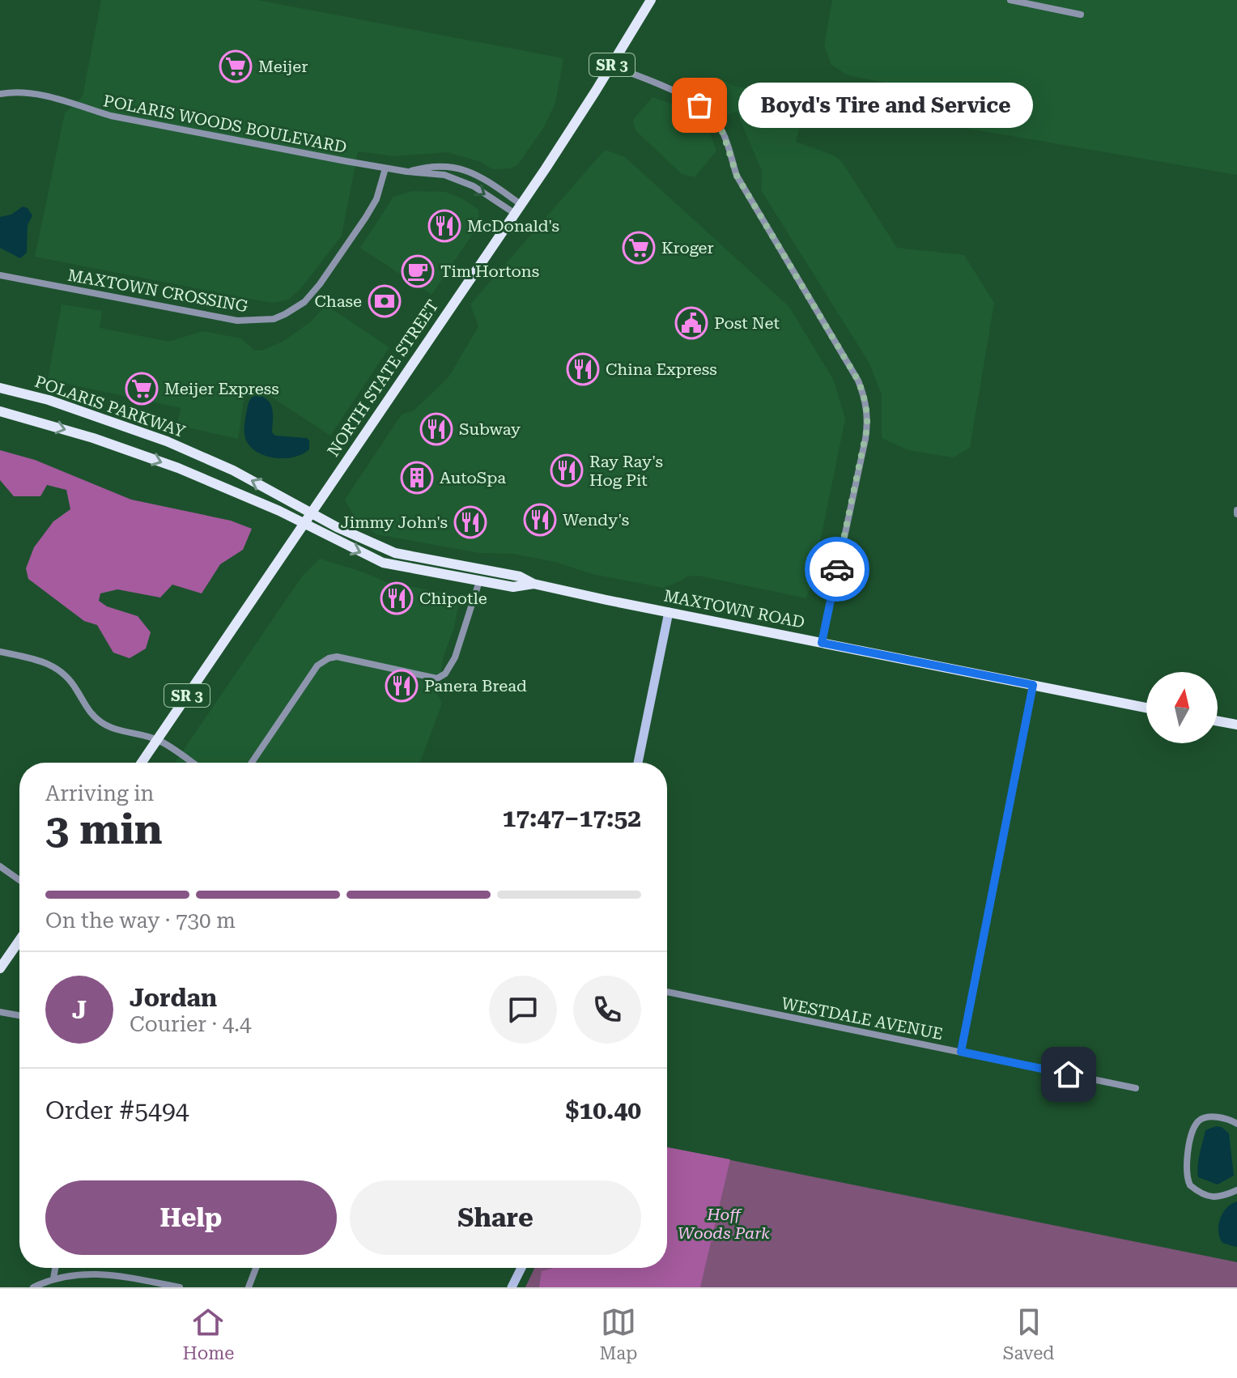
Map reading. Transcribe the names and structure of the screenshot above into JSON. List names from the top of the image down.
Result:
{
  "streets": {
    "main road": [
      "SR 3",
      "NORTH STATE STREET",
      "POLARIS PARKWAY",
      "MAXTOWN ROAD"
    ],
    "street": ["POLARIS WOODS BOULEVARD", "MAXTOWN CROSSING", "WESTDALE AVENUE"]
  },
  "crossings": [
    ["POLARIS WOODS BOULEVARD", "MAXTOWN CROSSING"],
    ["POLARIS WOODS BOULEVARD", "NORTH STATE STREET"],
    ["NORTH STATE STREET", "POLARIS PARKWAY"],
    ["NORTH STATE STREET", "MAXTOWN ROAD"],
    ["POLARIS PARKWAY", "MAXTOWN ROAD"]
  ],
  "parks": ["Hoff Woods Park"],
  "places": {
    "supermarket": ["Meijer", "Kroger", "Meijer Express"],
    "other": ["Boyd's Tire and Service"],
    "restaurant": [
      "McDonald's",
      "China Express",
      "Subway",
      "Ray Ray's Hog Pit",
      "Wendy's",
      "Jimmy John's",
      "Chipotle",
      "Panera Bread"
    ],
    "cafe": ["Tim Hortons"],
    "bank": ["Chase"],
    "public building": ["Post Net"],
    "building": ["AutoSpa"]
  },
  "north": "top",
  "page": {
    "bubble": "Boyd's Tire and Service",
    "heading": ["3 min", "Arriving in", "17:47–17:52"],
    "panel": [
      "Jordan",
      "Courier · 4.4",
      "Order #5494",
      "$10.40"
    ],
    "bar": "On the way · 730 m",
    "round": "J",
    "buttons": ["Help", "Share"],
    "tabs": ["Home", "Map", "Saved"]
  }
}
